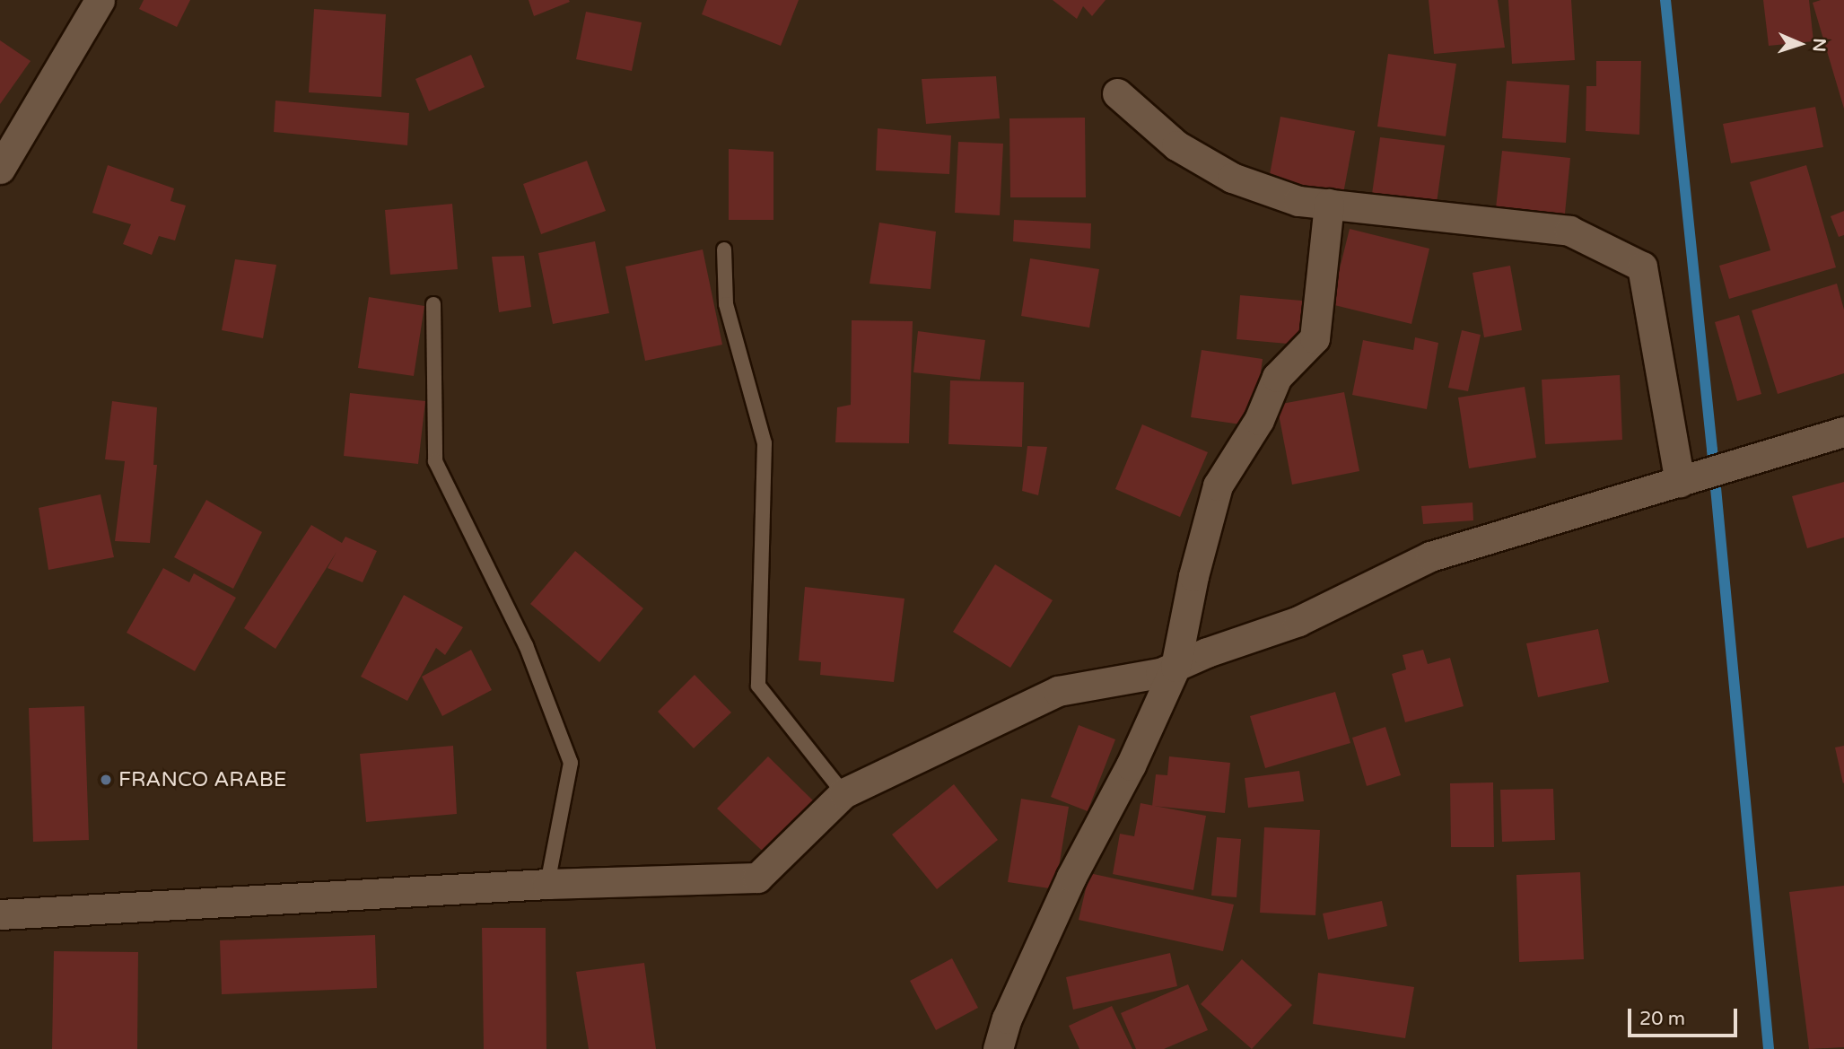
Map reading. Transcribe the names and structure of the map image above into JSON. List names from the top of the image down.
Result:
{
  "places": ["FRANCO ARABE"],
  "scale_bar": "20 m",
  "north": "right"
}
